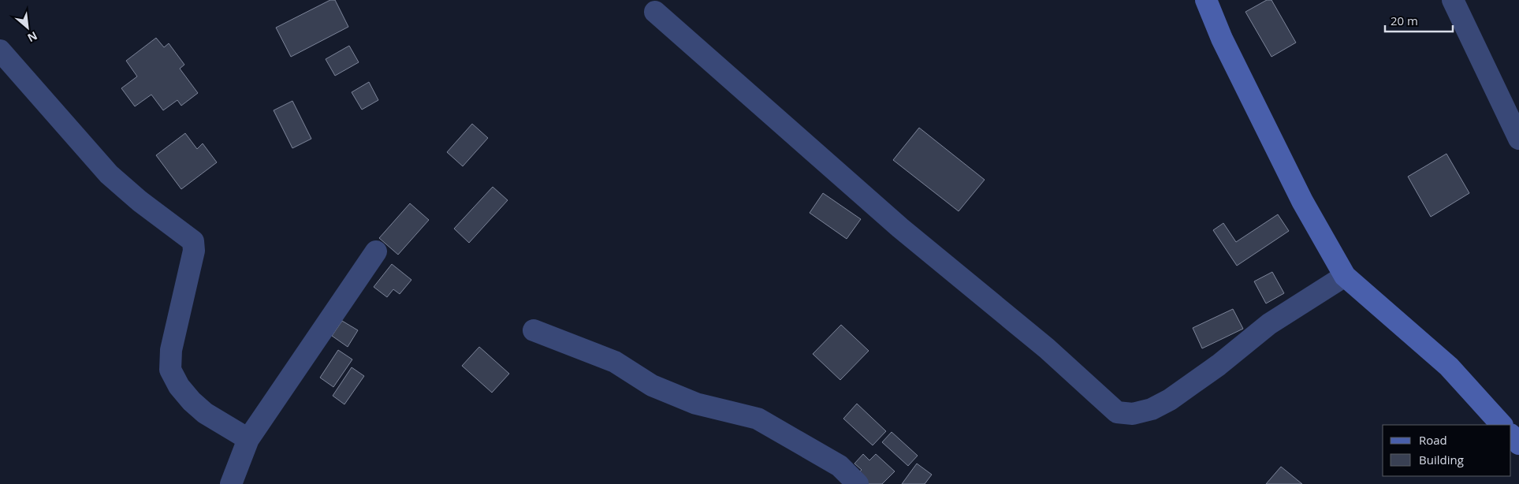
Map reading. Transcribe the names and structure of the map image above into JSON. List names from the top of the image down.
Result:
{
  "legend": ["Road", "Building"],
  "scale_bar": "20 m",
  "north": "bottom right"
}
